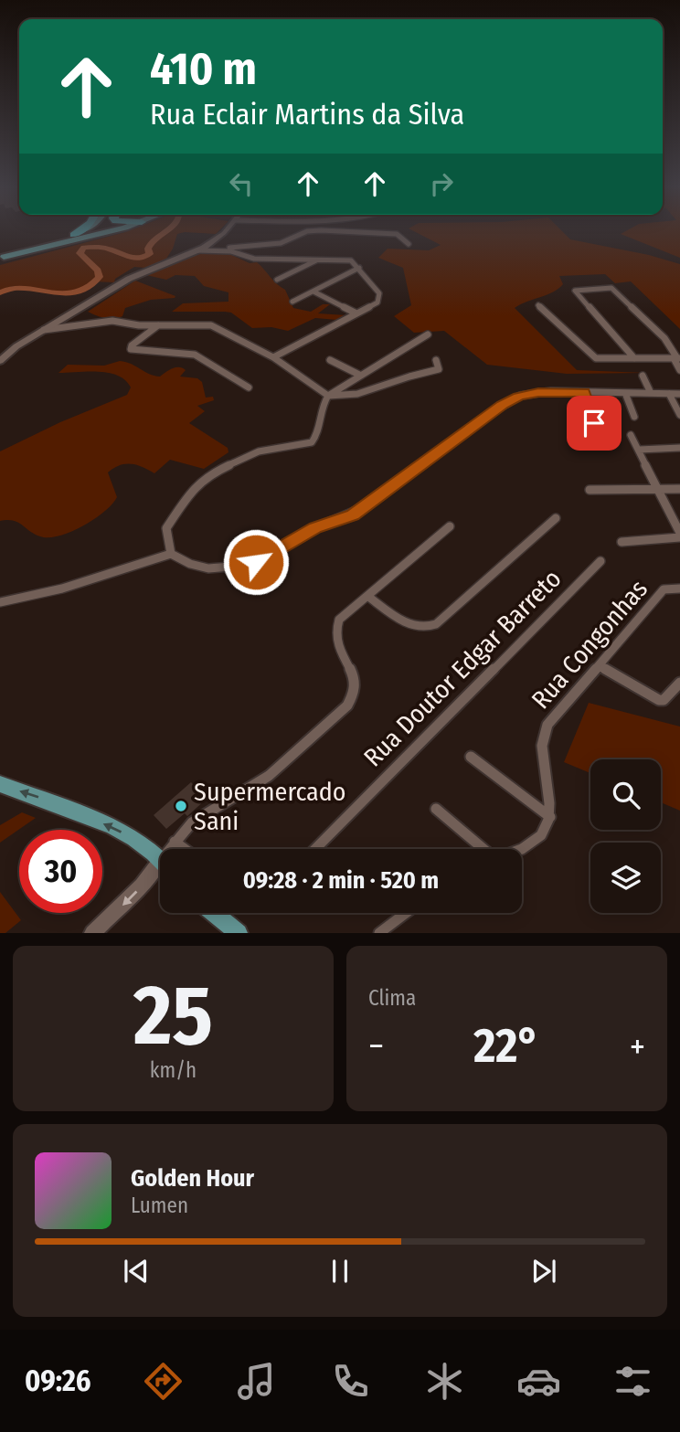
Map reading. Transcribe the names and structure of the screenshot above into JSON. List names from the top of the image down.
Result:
{
  "streets": {
    "street": ["Rua Congonhas", "Rua Doutor Edgar Barreto"]
  },
  "places": ["Supermercado Sani"],
  "page": {
    "turn": ["410 m", "Rua Eclair Martins da Silva"],
    "limit": "30",
    "trip": "09:28 · 2 min · 520 m",
    "tile": [
      ["25", "km/h"],
      "Clima"
    ],
    "heat": ["−", "22°", "+"],
    "song": ["Golden Hour", "Lumen"],
    "tabs": "09:26"
  }
}
